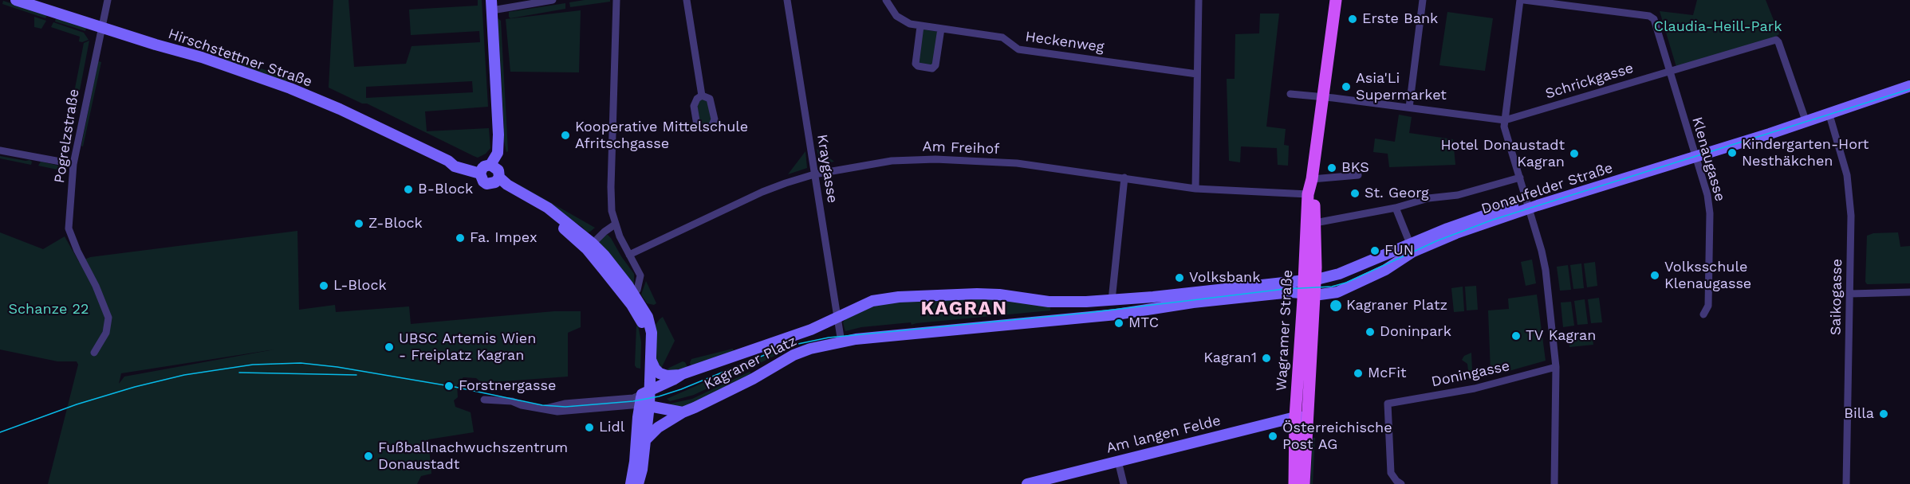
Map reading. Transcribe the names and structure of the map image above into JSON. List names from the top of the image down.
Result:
{
  "streets": {
    "main road": [
      "Hirschstettner Straße",
      "Donaufelder Straße",
      "Wagramer Straße",
      "Kagraner Platz",
      "Am langen Felde"
    ],
    "street": [
      "Heckenweg",
      "Schrickgasse",
      "Pogrelzstraße",
      "Am Freihof",
      "Klenaugasse",
      "Kraygasse",
      "Saikogasse",
      "Doningasse"
    ]
  },
  "crossings": [
    ["Hirschstettner Straße", "Pogrelzstraße"],
    ["Schrickgasse", "Klenaugasse"],
    ["Schrickgasse", "Donaufelder Straße"],
    ["Schrickgasse", "Wagramer Straße"],
    ["Am Freihof", "Kraygasse"],
    ["Am Freihof", "Wagramer Straße"],
    ["Klenaugasse", "Donaufelder Straße"],
    ["Kraygasse", "Kagraner Platz"],
    ["Donaufelder Straße", "Saikogasse"],
    ["Donaufelder Straße", "Wagramer Straße"],
    ["Donaufelder Straße", "Kagraner Platz"],
    ["Wagramer Straße", "Kagraner Platz"],
    ["Wagramer Straße", "Am langen Felde"]
  ],
  "districts": ["KAGRAN"],
  "parks": ["Claudia-Heill-Park", "Schanze 22"],
  "places": [
    "Erste Bank",
    "Asia'Li Supermarket",
    "Kooperative Mittelschule Afritschgasse",
    "Kindergarten-Hort Nesthäkchen",
    "Hotel Donaustadt Kagran",
    "BKS",
    "B-Block",
    "St. Georg",
    "Z-Block",
    "Fa. Impex",
    "FUN",
    "Volksschule Klenaugasse",
    "Volksbank",
    "L-Block",
    "Kagraner Platz",
    "MTC",
    "Doninpark",
    "TV Kagran",
    "UBSC Artemis Wien - Freiplatz Kagran",
    "Kagran1",
    "McFit",
    "Forstnergasse",
    "Billa",
    "Lidl",
    "Österreichische Post AG",
    "Fußballnachwuchszentrum Donaustadt"
  ]
}
